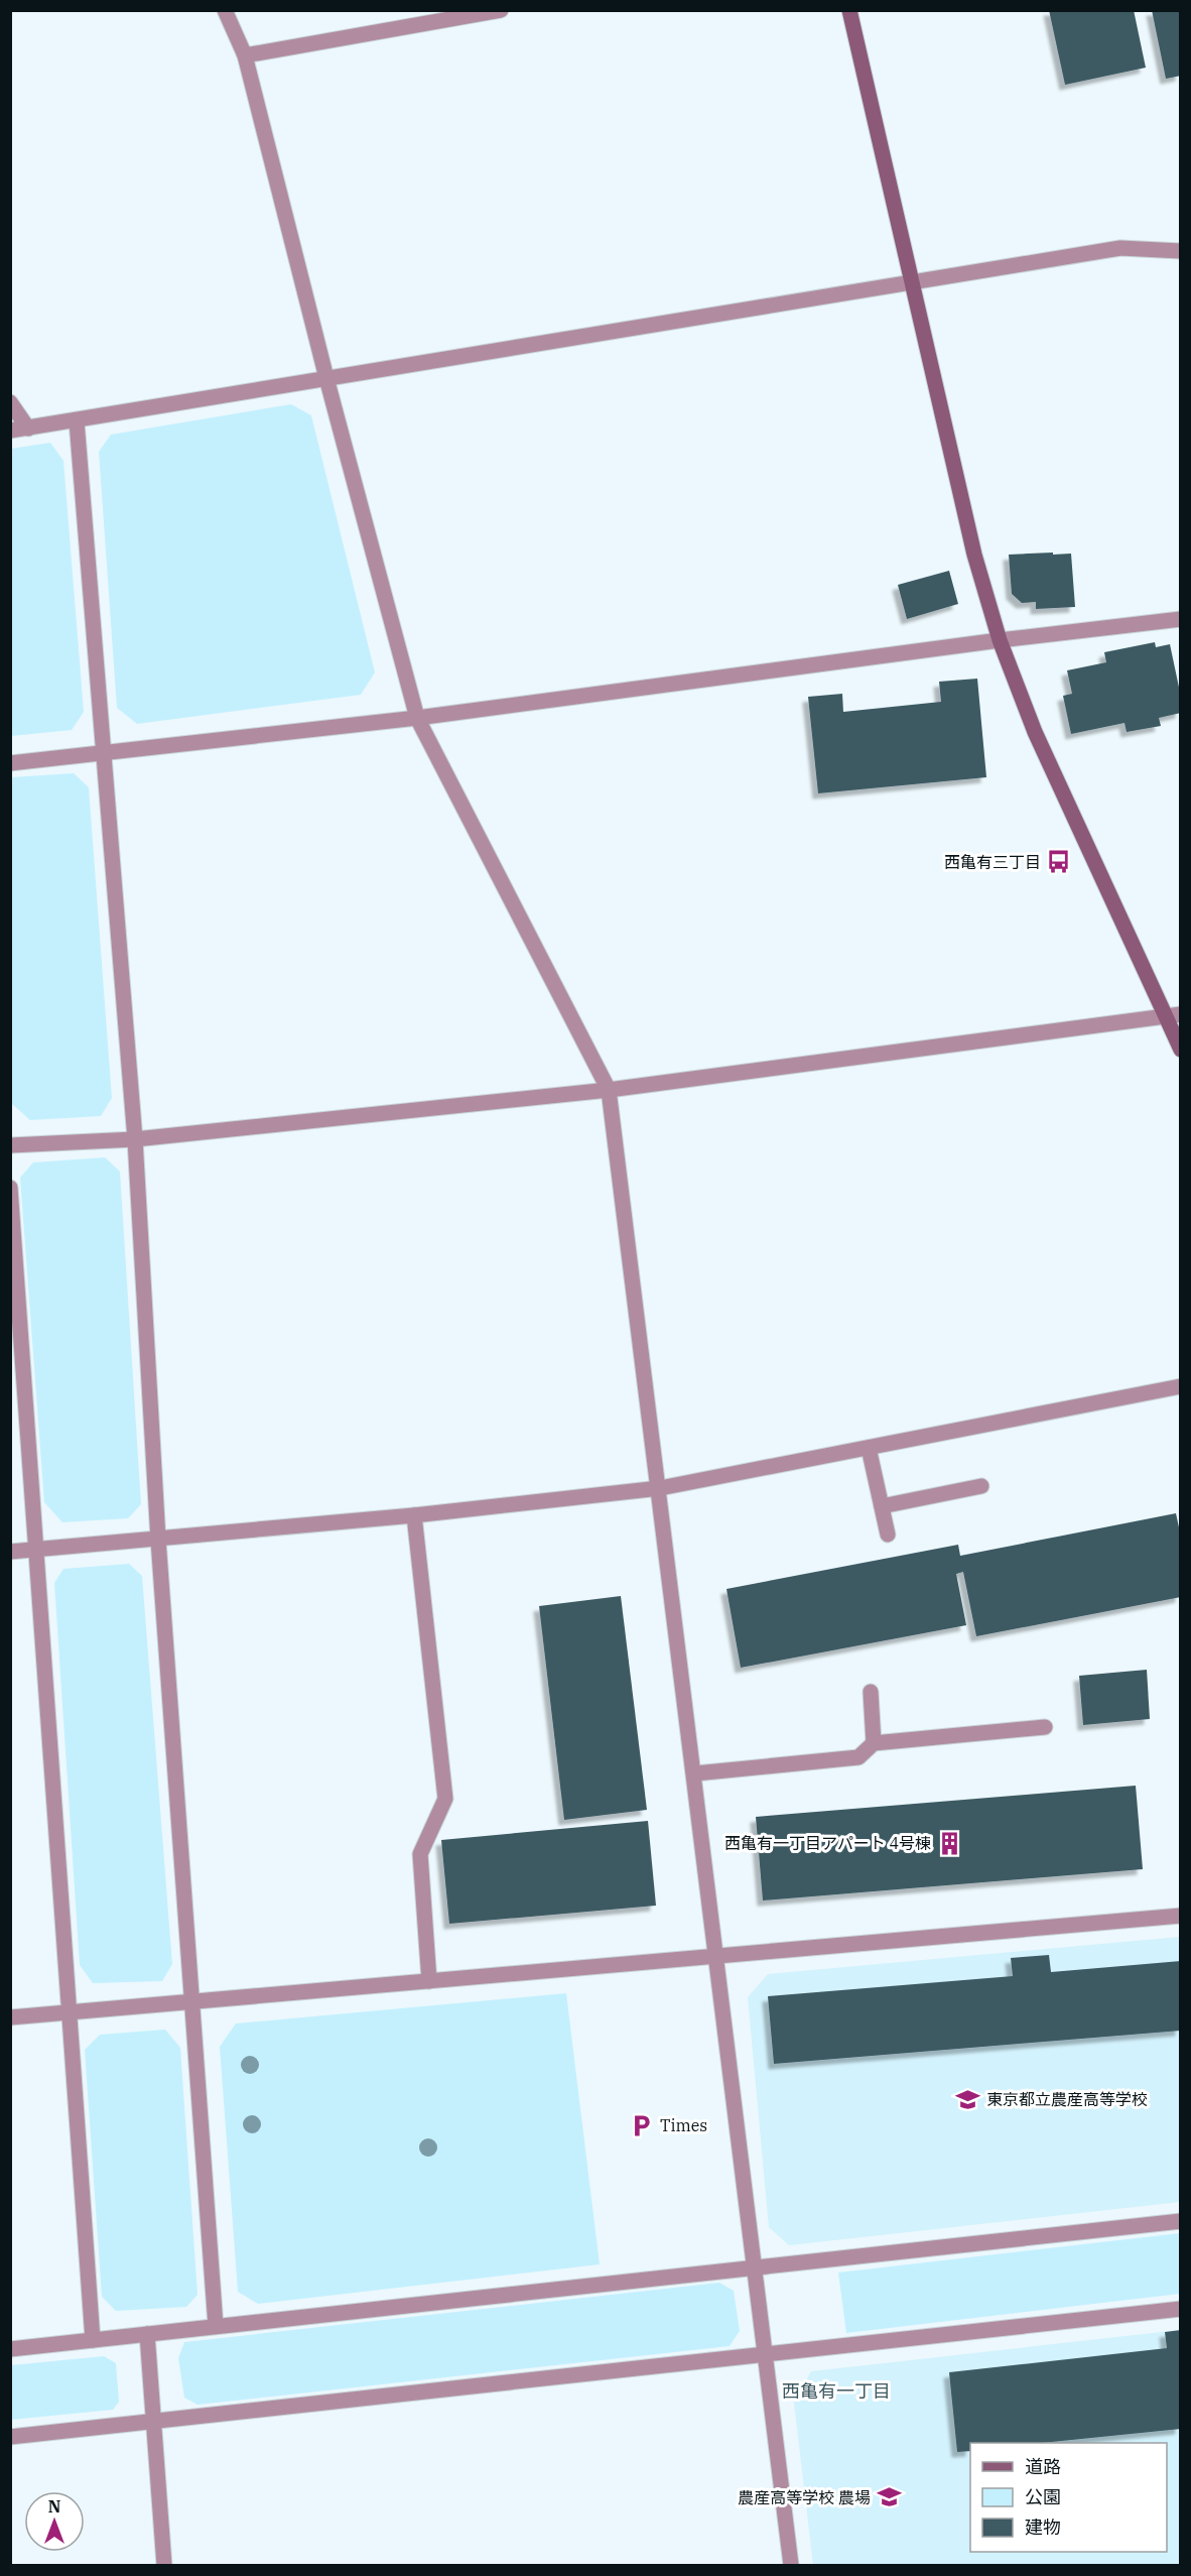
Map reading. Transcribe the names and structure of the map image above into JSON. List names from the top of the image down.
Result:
{
  "districts": ["西亀有一丁目"],
  "places": {
    "bus stop": ["西亀有三丁目"],
    "building": ["西亀有一丁目アパート 4号棟"],
    "school or university": ["東京都立農産高等学校", "農産高等学校 農場"],
    "parking": ["Times"]
  },
  "legend": ["道路", "公園", "建物"],
  "north": "top"
}
